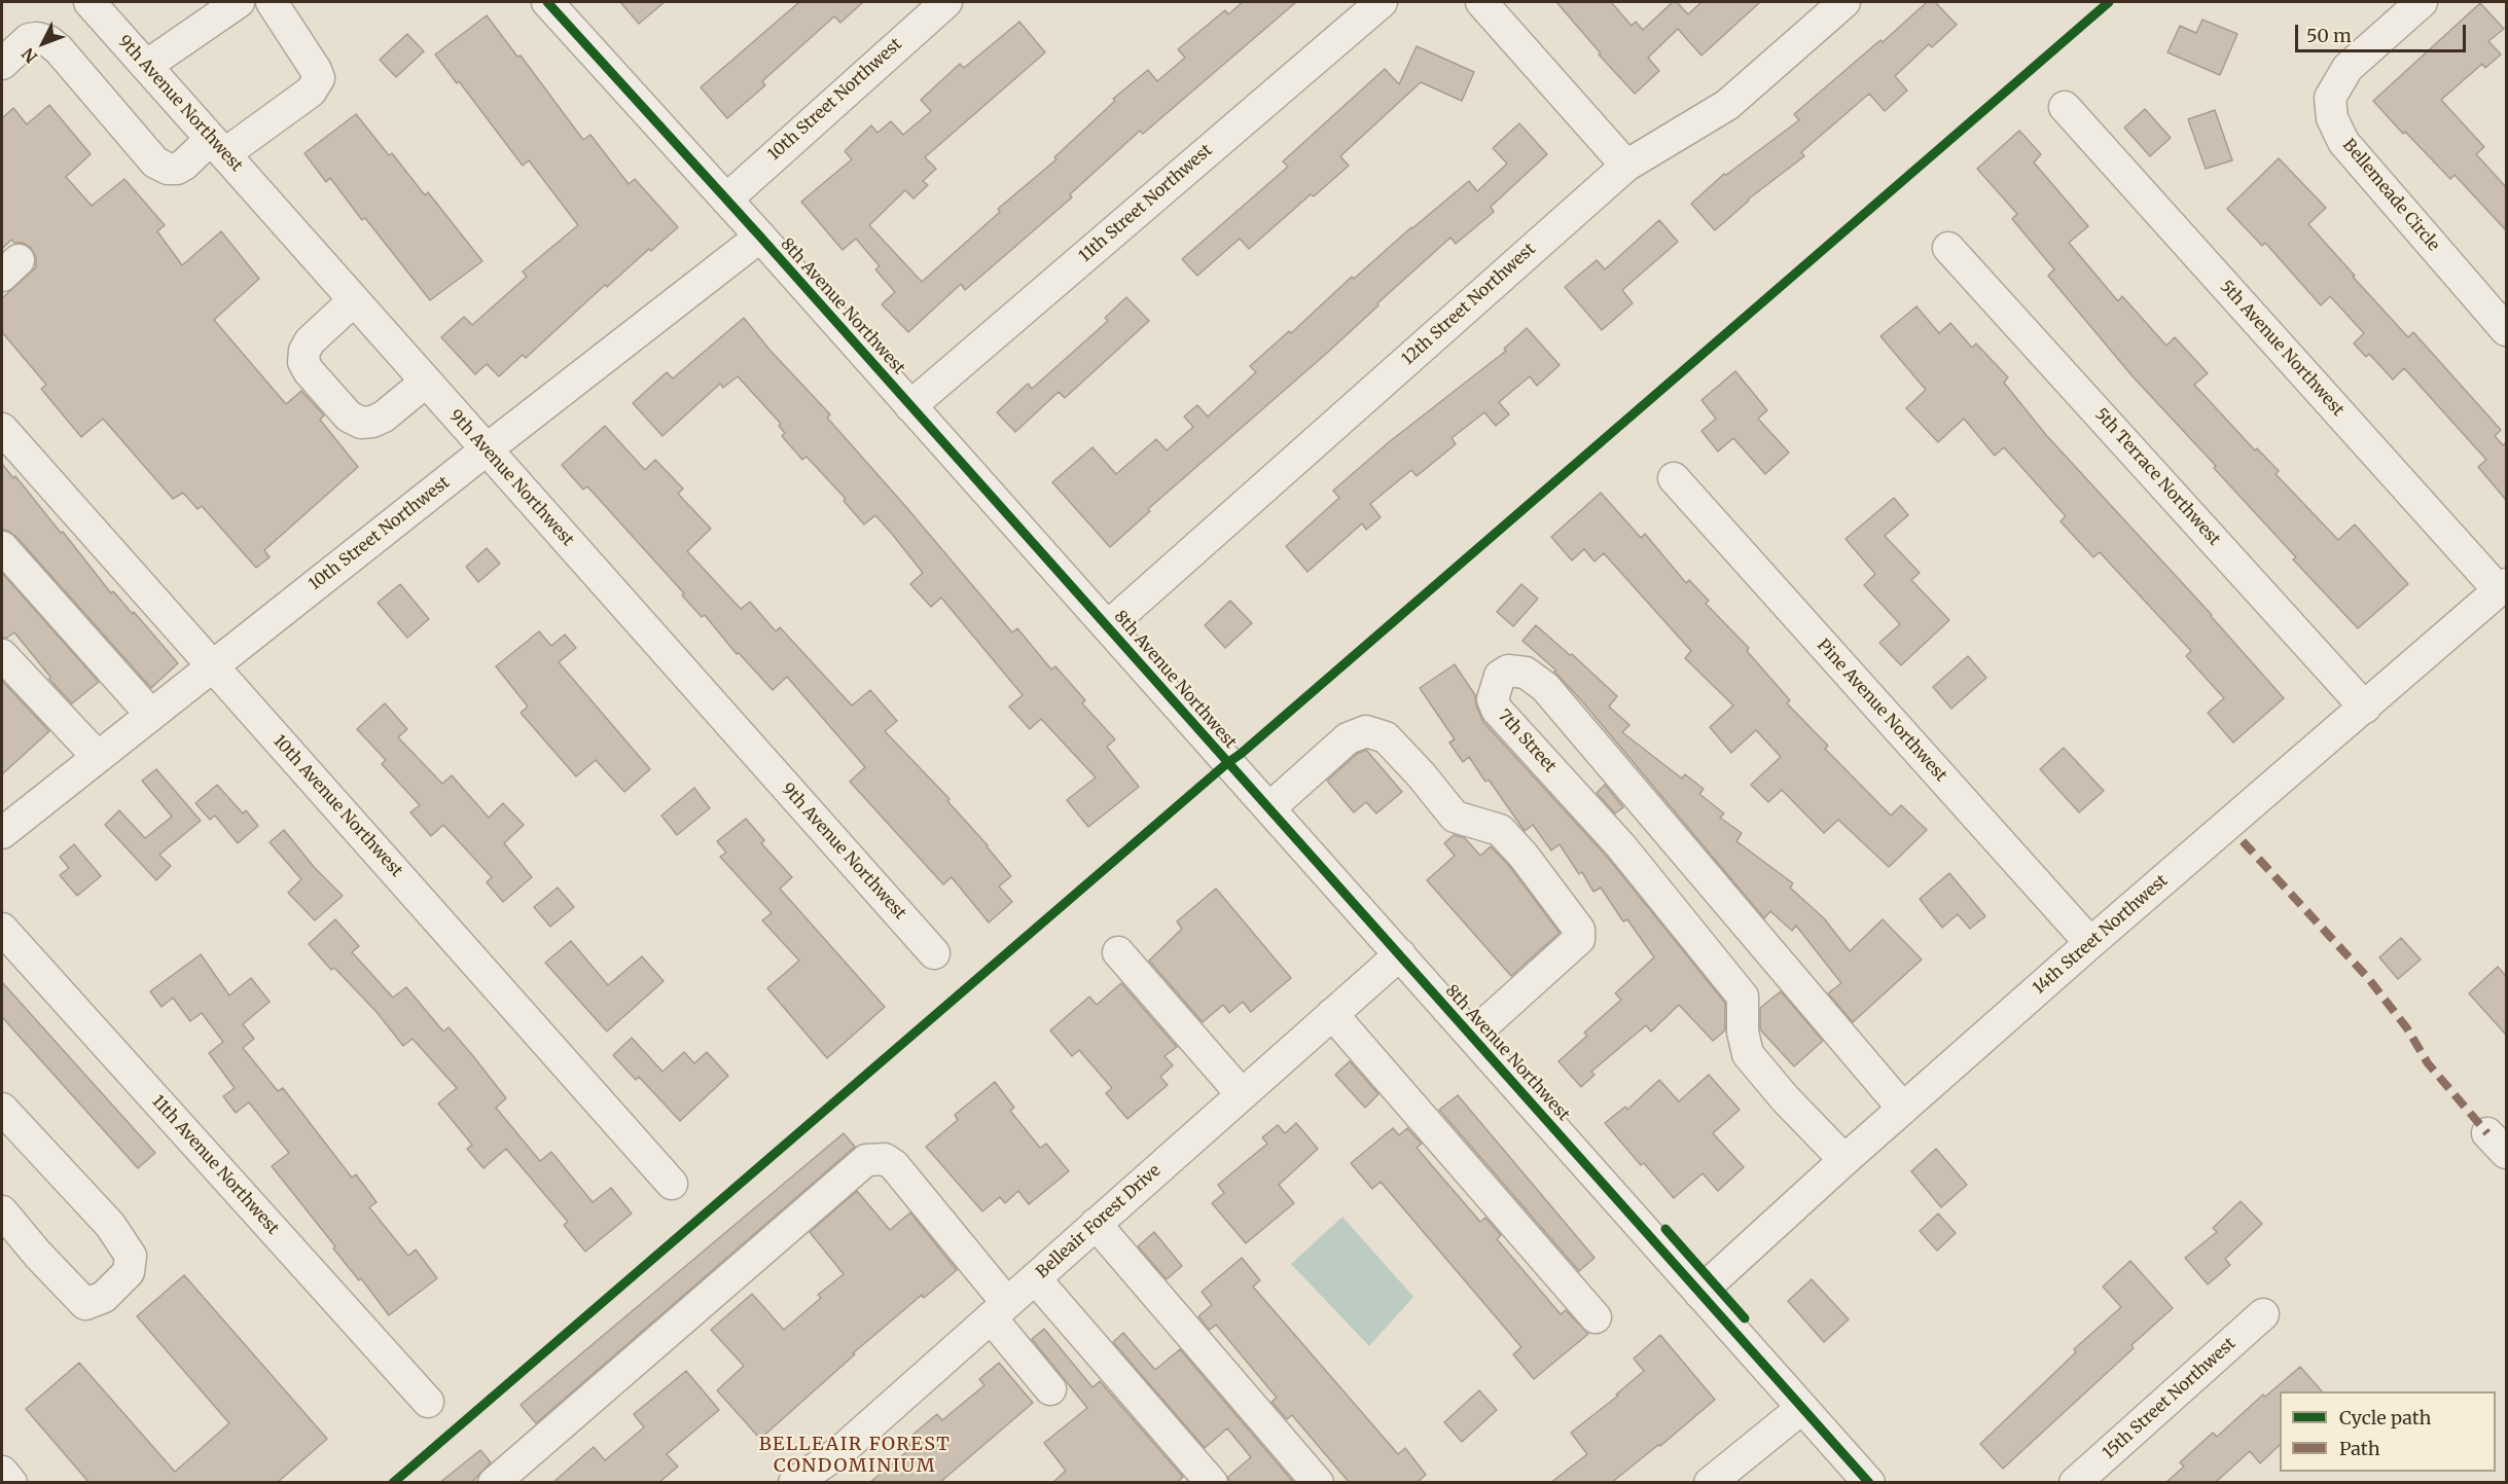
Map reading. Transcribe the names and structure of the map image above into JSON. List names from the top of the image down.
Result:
{
  "streets": {
    "street": [
      "10th Street Northwest",
      "9th Avenue Northwest",
      "Bellemeade Circle",
      "11th Street Northwest",
      "12th Street Northwest",
      "8th Avenue Northwest",
      "5th Avenue Northwest",
      "5th Terrace Northwest",
      "Pine Avenue Northwest",
      "7th Street",
      "10th Avenue Northwest",
      "14th Street Northwest",
      "11th Avenue Northwest",
      "Belleair Forest Drive",
      "15th Street Northwest"
    ]
  },
  "crossings": [
    ["10th Street Northwest", "9th Avenue Northwest"],
    ["10th Street Northwest", "8th Avenue Northwest"],
    ["10th Street Northwest", "10th Avenue Northwest"],
    ["11th Street Northwest", "8th Avenue Northwest"],
    ["12th Street Northwest", "8th Avenue Northwest"],
    ["8th Avenue Northwest", "14th Street Northwest"],
    ["8th Avenue Northwest", "Belleair Forest Drive"],
    ["5th Avenue Northwest", "14th Street Northwest"],
    ["5th Terrace Northwest", "14th Street Northwest"],
    ["Pine Avenue Northwest", "14th Street Northwest"],
    ["7th Street", "14th Street Northwest"]
  ],
  "districts": ["BELLEAIR FOREST CONDOMINIUM"],
  "legend": ["Cycle path", "Path"],
  "scale_bar": "50 m",
  "north": "bottom left"
}
